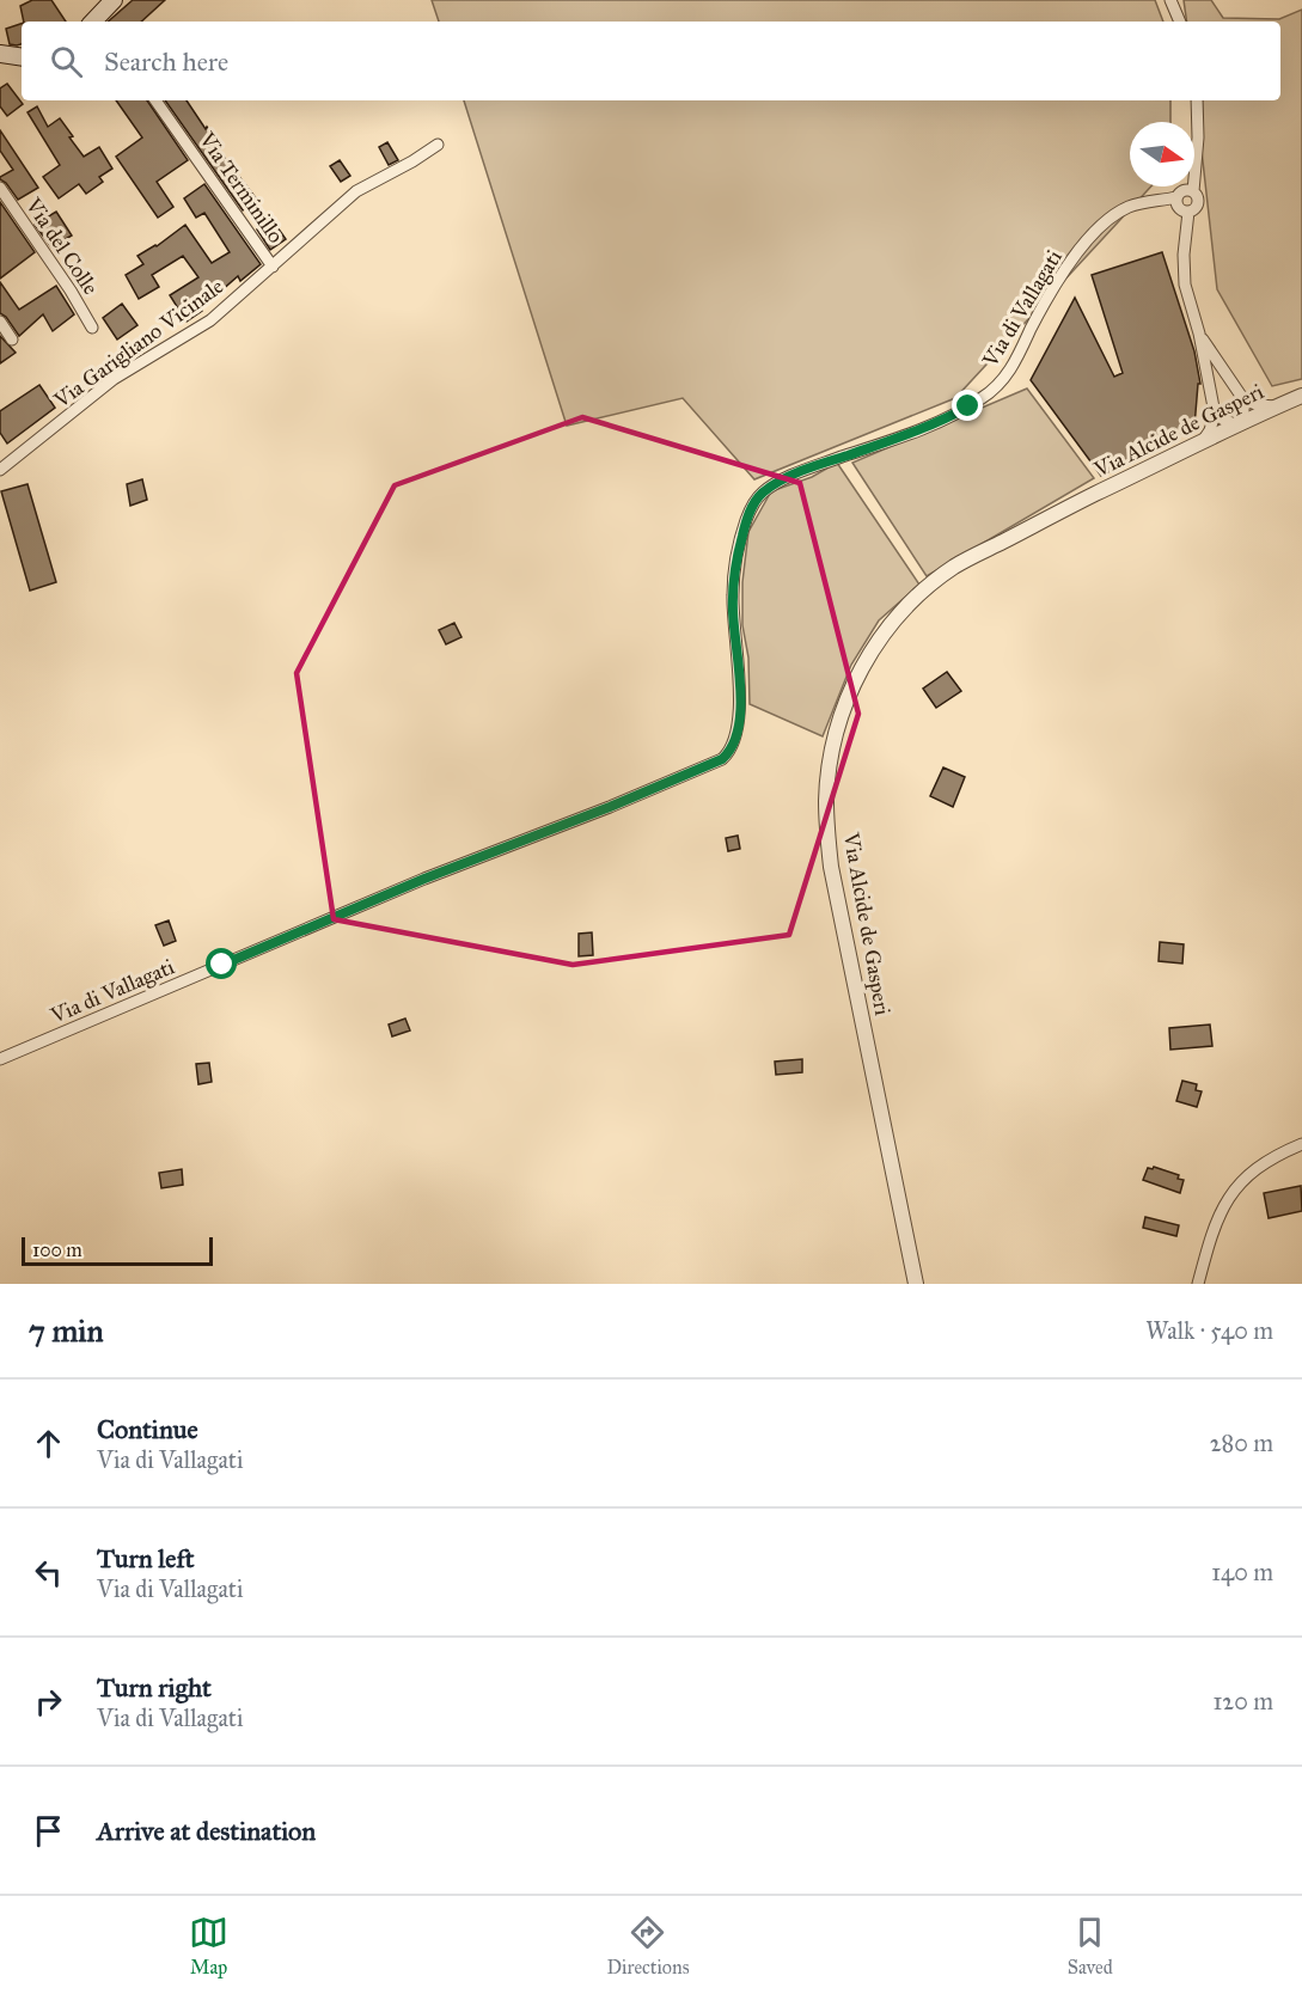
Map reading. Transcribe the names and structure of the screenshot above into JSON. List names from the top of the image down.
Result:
{
  "streets": {
    "street": [
      "Via Terminillo",
      "Via del Colle",
      "Via di Vallagati",
      "Via Garigliano Vicinale",
      "Via Alcide de Gasperi"
    ]
  },
  "crossings": [
    ["Via Terminillo", "Via Garigliano Vicinale"]
  ],
  "scale_bar": "100 m",
  "north": "right",
  "page": {
    "search": "Search here",
    "scale": "100 m",
    "heading": ["7 min", "Walk · 540 m"],
    "list": [
      ["Continue", "Via di Vallagati", "280 m"],
      ["Turn left", "Via di Vallagati", "140 m"],
      ["Turn right", "Via di Vallagati", "120 m"],
      "Arrive at destination"
    ],
    "nav": ["Map", "Directions", "Saved"]
  }
}
